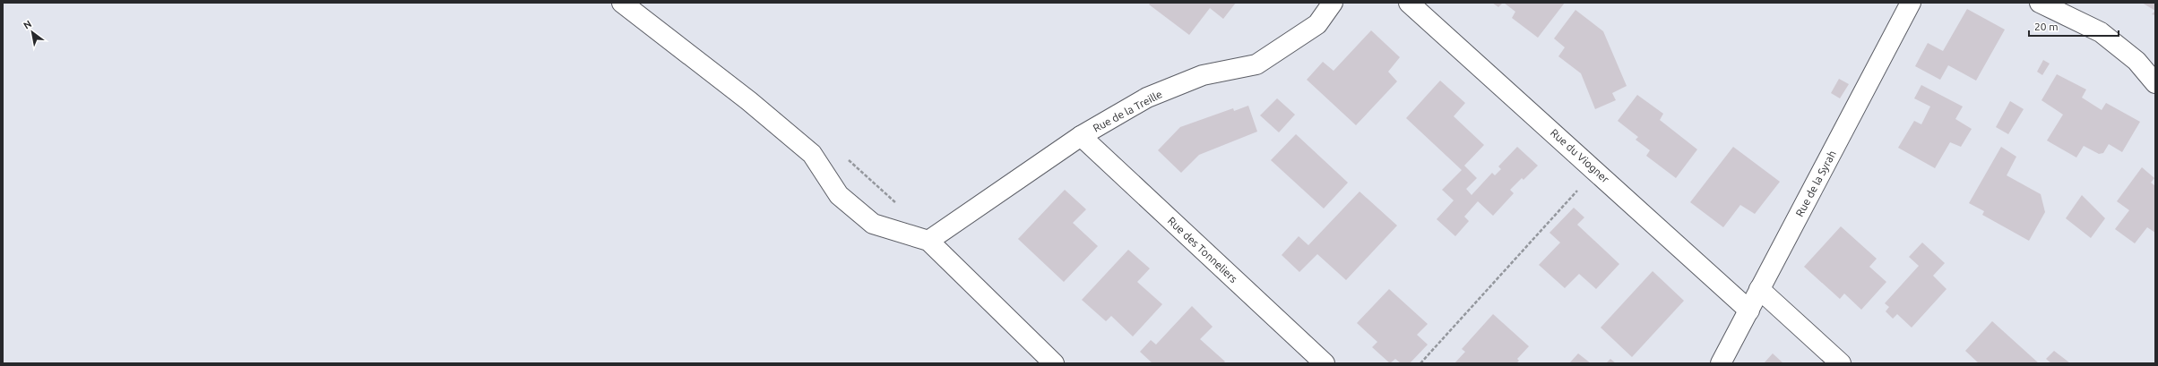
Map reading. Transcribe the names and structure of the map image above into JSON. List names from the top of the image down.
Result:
{
  "streets": {
    "street": [
      "Rue de la Treille",
      "Rue du Viogner",
      "Rue de la Syrah",
      "Rue des Tonneliers"
    ]
  },
  "crossings": [
    ["Rue de la Treille", "Rue des Tonneliers"],
    ["Rue du Viogner", "Rue de la Syrah"]
  ],
  "scale_bar": "20 m",
  "north": "top left"
}
